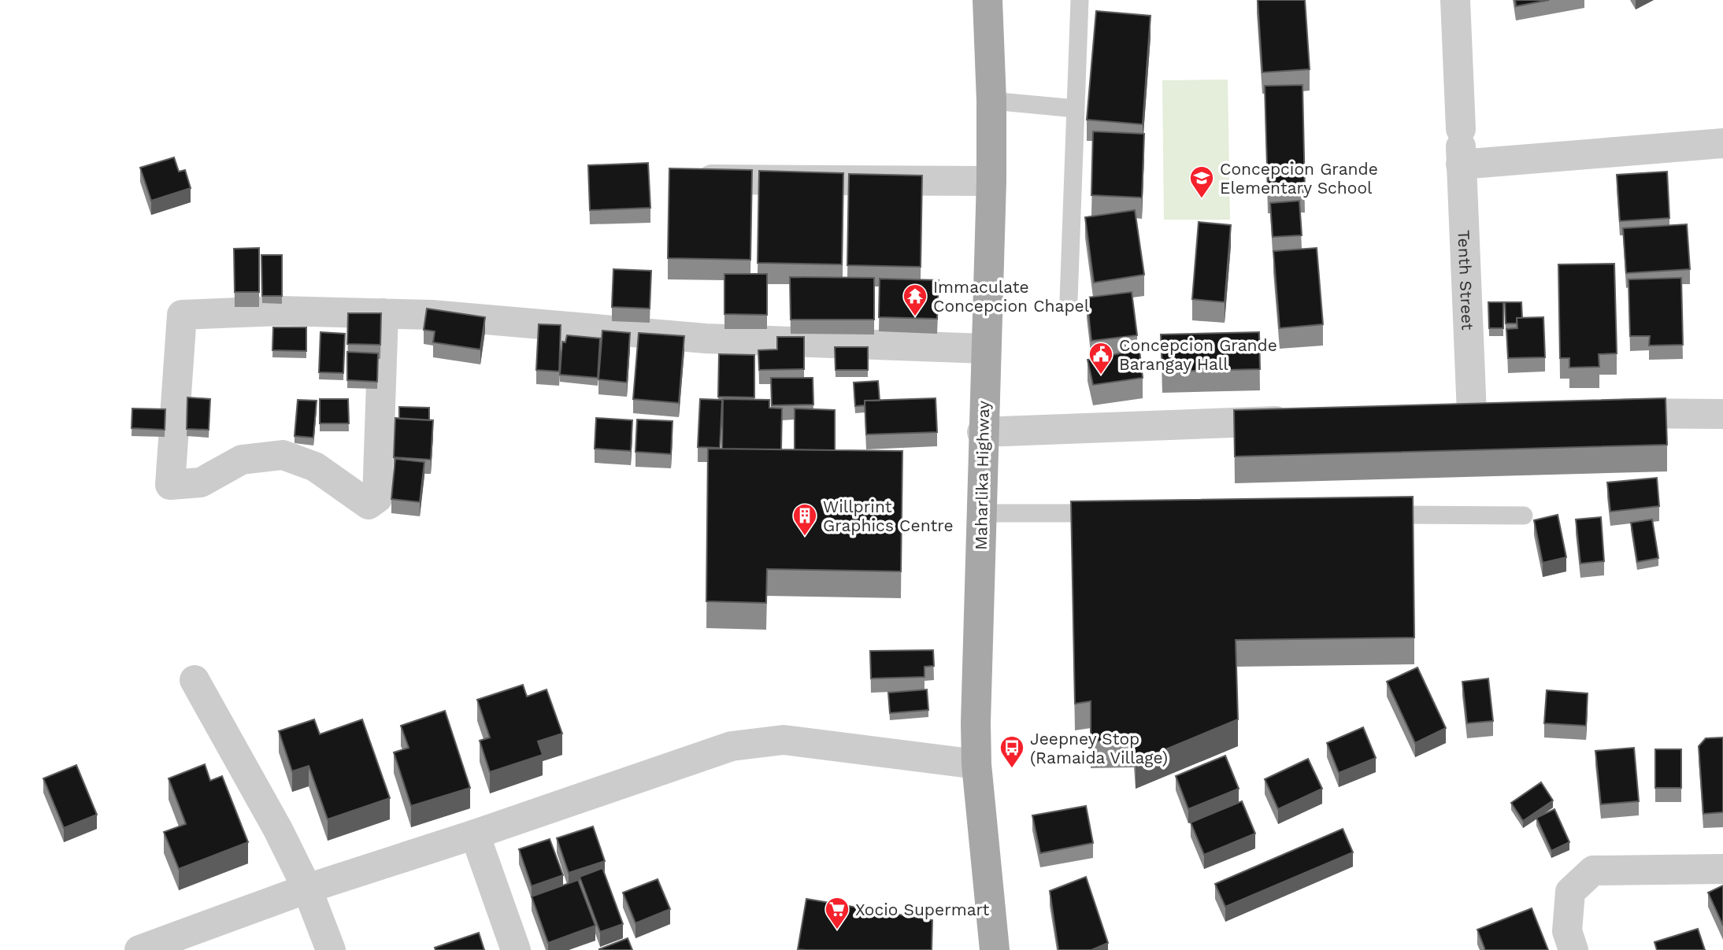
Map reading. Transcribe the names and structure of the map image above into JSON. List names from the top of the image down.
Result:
{
  "streets": {
    "main road": ["Maharlika Highway"],
    "street": ["Tenth Street"]
  },
  "places": {
    "school or university": ["Concepcion Grande Elementary School"],
    "temple": ["Immaculate Concepcion Chapel"],
    "public building": ["Concepcion Grande Barangay Hall"],
    "building": ["Willprint Graphics Centre"],
    "bus stop": ["Jeepney Stop (Ramaida Village)"],
    "supermarket": ["Xocio Supermart"]
  }
}
